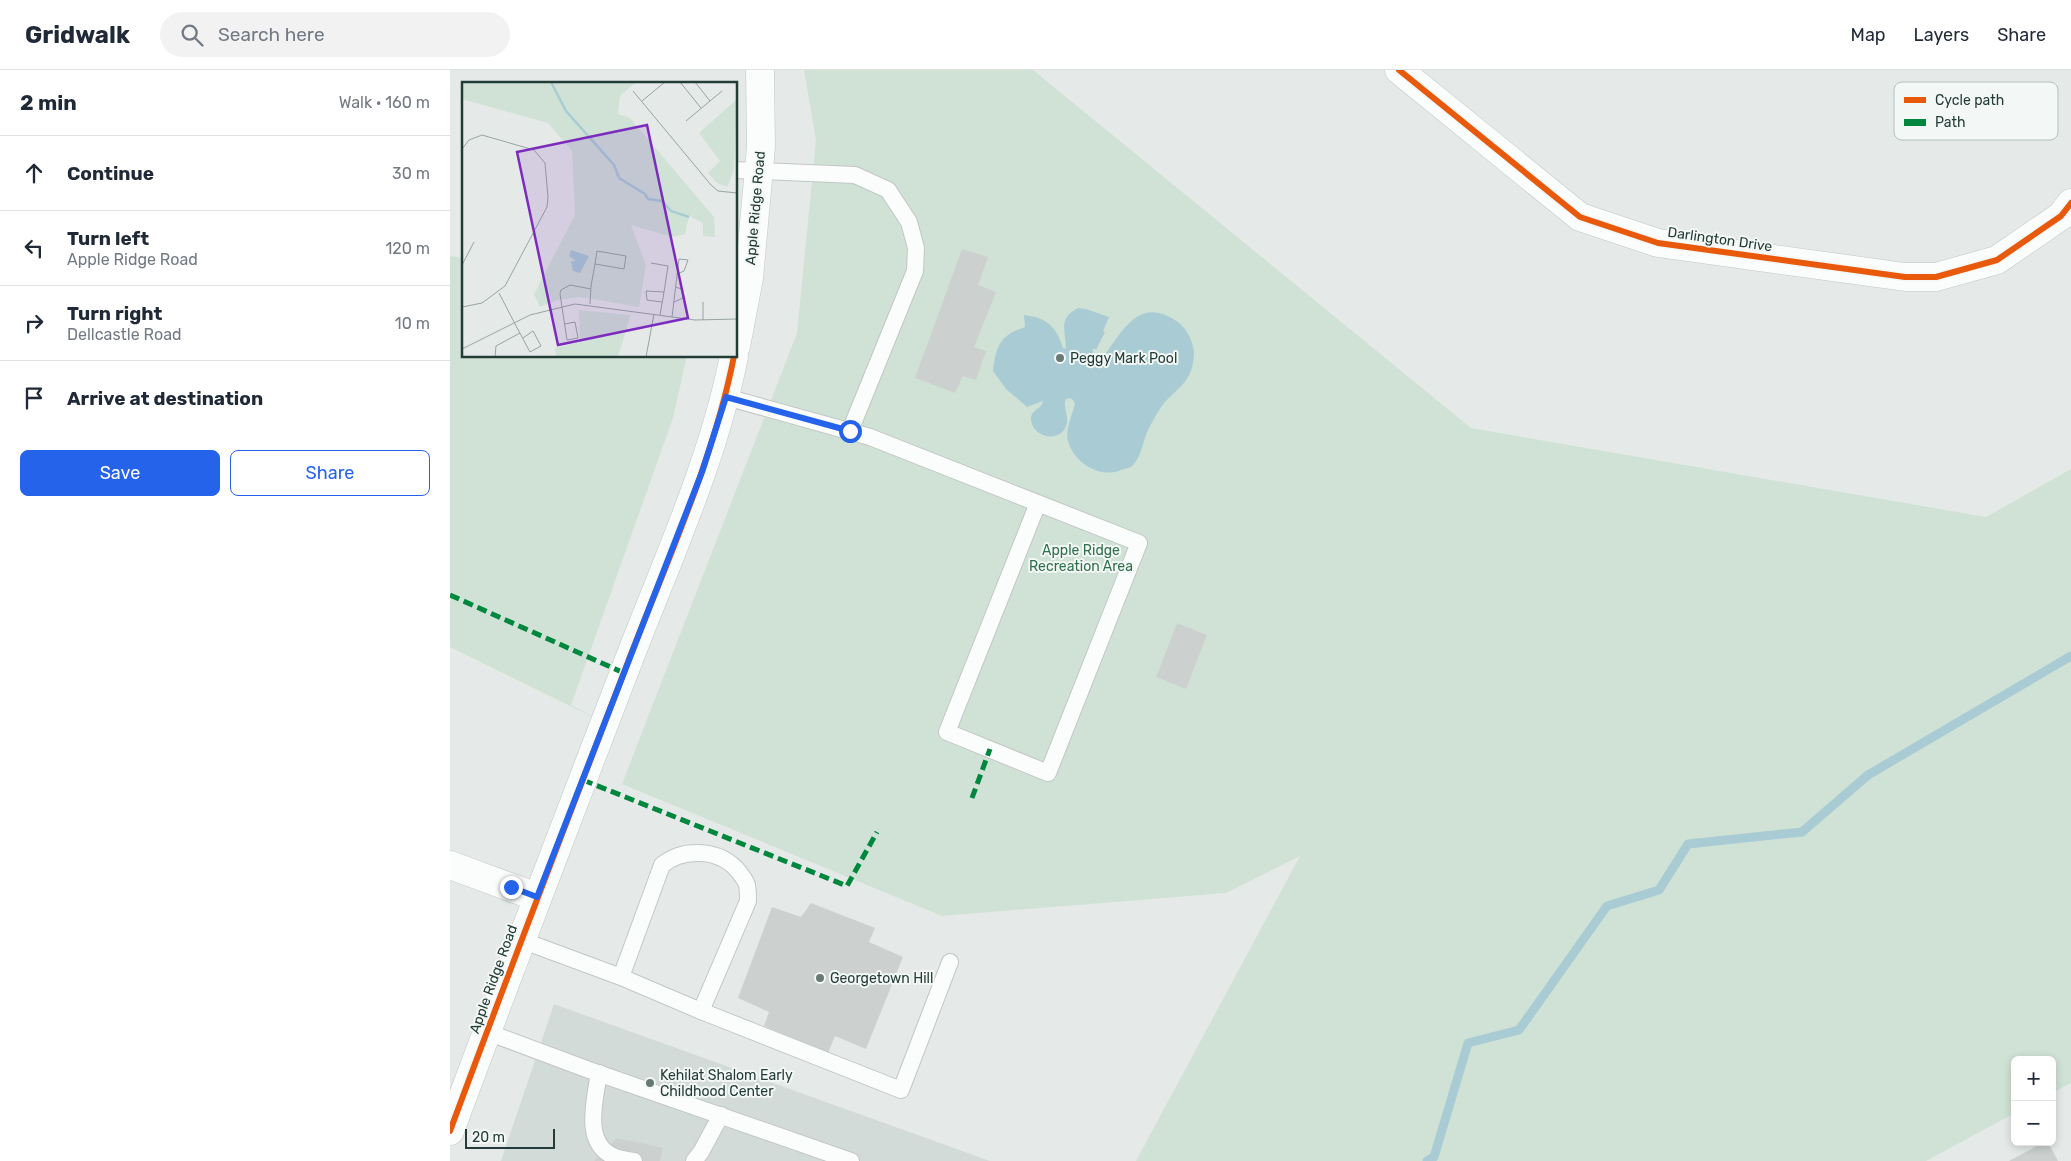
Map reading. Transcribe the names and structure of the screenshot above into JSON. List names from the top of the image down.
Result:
{
  "streets": {
    "street": ["Apple Ridge Road", "Darlington Drive"]
  },
  "parks": ["Apple Ridge Recreation Area"],
  "places": ["Peggy Mark Pool", "Georgetown Hill", "Kehilat Shalom Early Childhood Center"],
  "legend": ["Cycle path", "Path"],
  "scale_bar": "20 m",
  "page": {
    "header": "Gridwalk",
    "search": "Search here",
    "nav": ["Map", "Layers", "Share"],
    "heading": ["2 min", "Walk · 160 m"],
    "list": [
      ["Continue", "30 m"],
      ["Turn left", "Apple Ridge Road", "120 m"],
      ["Turn right", "Dellcastle Road", "10 m"],
      "Arrive at destination"
    ],
    "buttons": ["Save", "Share"],
    "map_buttons": ["+", "−"],
    "scale": "20 m"
  }
}
